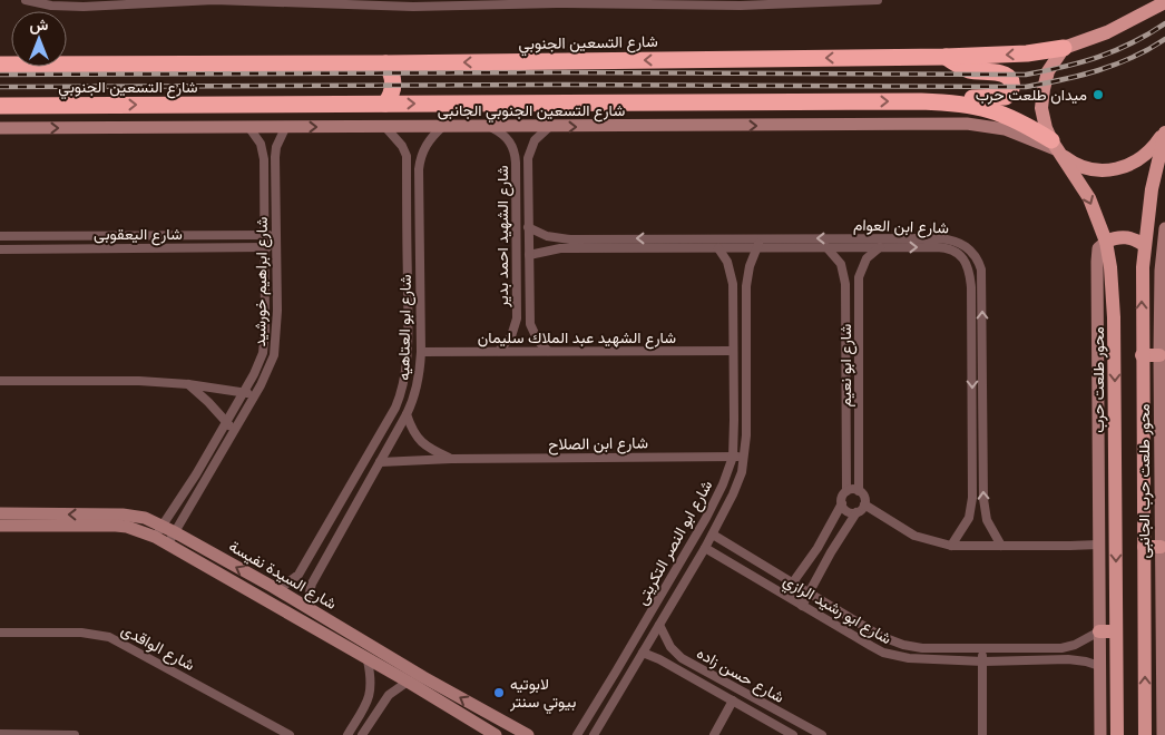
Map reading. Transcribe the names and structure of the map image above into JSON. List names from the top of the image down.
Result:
{
  "streets": {
    "highway": ["شارع التسعين الجنوبي"],
    "main road": ["محور طلعت حرب"],
    "street": [
      "شارع التسعين الجنوبي الجانبى",
      "شارع ابن العوام",
      "شارع اليعقوبى",
      "شارع الشهيد احمد بدير",
      "شارع ابراهيم خورشيد",
      "شارع ابو العتاهيه",
      "شارع الشهيد عبد الملاك سليمان",
      "شارع ابو نعيم",
      "شارع ابن الصلاح",
      "محور طلعت حرب الجانبى",
      "شارع ابو النصر التكريتى",
      "شارع السيدة نفيسة",
      "شارع ابو رشيد الرازي",
      "شارع الواقدى",
      "شارع حسن زاده"
    ]
  },
  "crossings": [
    ["شارع التسعين الجنوبي", "شارع التسعين الجنوبي الجانبى"],
    ["شارع التسعين الجنوبي", "محور طلعت حرب"],
    ["شارع التسعين الجنوبي الجانبى", "شارع الشهيد احمد بدير"],
    ["شارع التسعين الجنوبي الجانبى", "شارع ابراهيم خورشيد"],
    ["شارع التسعين الجنوبي الجانبى", "شارع ابو العتاهيه"],
    ["شارع التسعين الجنوبي الجانبى", "محور طلعت حرب"],
    ["شارع ابن العوام", "شارع الشهيد احمد بدير"],
    ["شارع ابن العوام", "شارع ابو نعيم"],
    ["شارع ابن العوام", "شارع ابو النصر التكريتى"],
    ["شارع اليعقوبى", "شارع ابراهيم خورشيد"],
    ["شارع الشهيد احمد بدير", "شارع الشهيد عبد الملاك سليمان"],
    ["شارع ابراهيم خورشيد", "شارع السيدة نفيسة"],
    ["شارع ابو العتاهيه", "شارع الشهيد عبد الملاك سليمان"],
    ["شارع ابو العتاهيه", "شارع ابن الصلاح"],
    ["شارع ابو العتاهيه", "شارع السيدة نفيسة"],
    ["شارع الشهيد عبد الملاك سليمان", "شارع ابو النصر التكريتى"],
    ["شارع ابن الصلاح", "شارع ابو النصر التكريتى"],
    ["شارع ابو النصر التكريتى", "شارع ابو رشيد الرازي"],
    ["شارع ابو النصر التكريتى", "شارع حسن زاده"]
  ],
  "one_way": ["شارع التسعين الجنوبي الجانبى"],
  "places": ["ميدان طلعت حرب", "لابوتيه بيوتي سنتر"],
  "north": "top"
}
